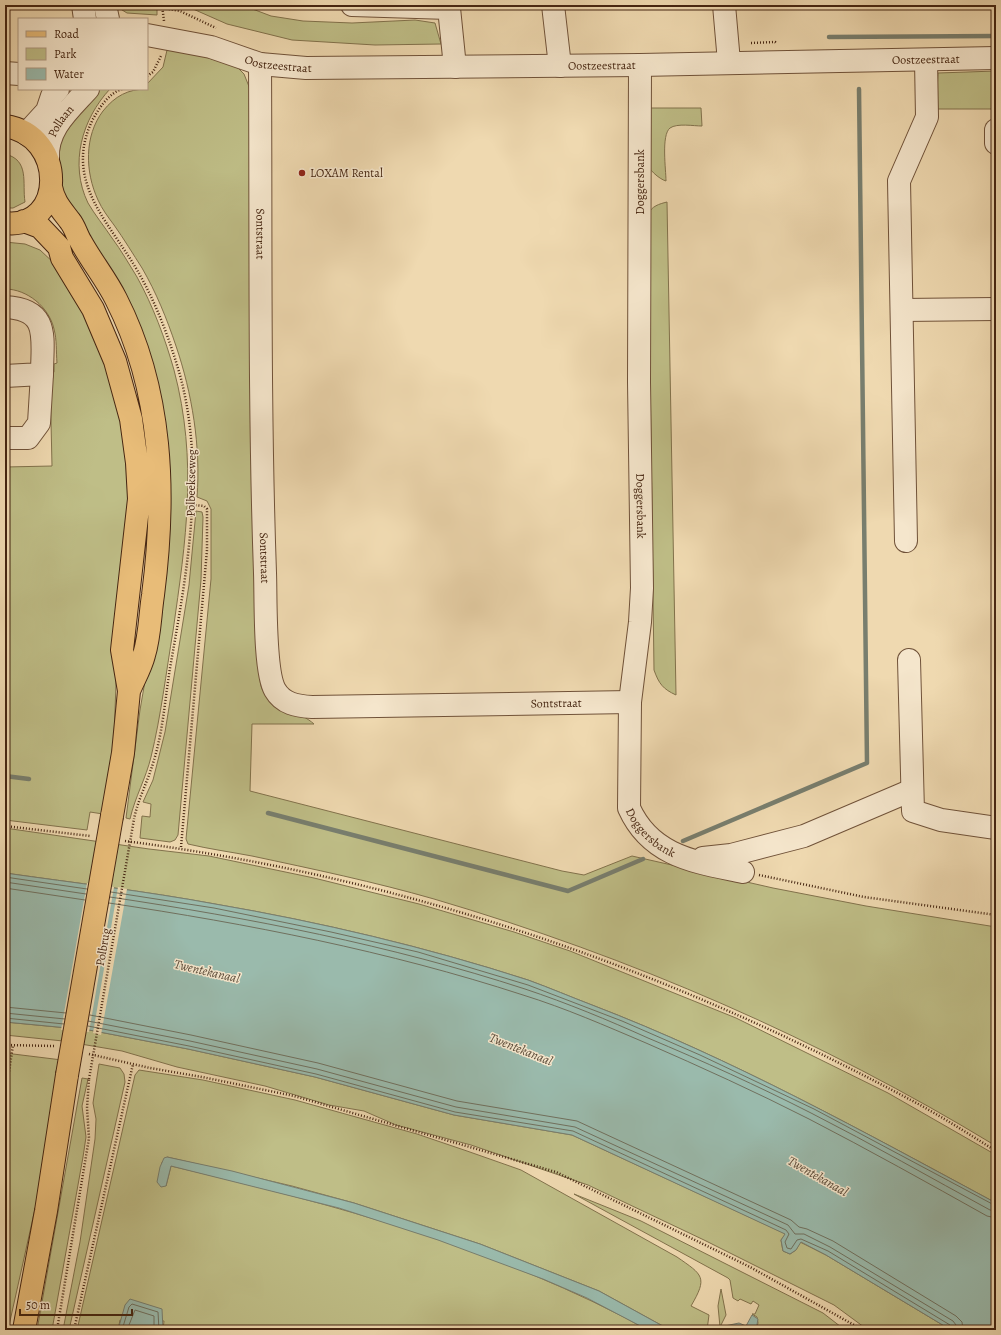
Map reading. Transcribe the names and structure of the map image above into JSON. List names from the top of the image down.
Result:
{
  "streets": {
    "street": [
      "Oostzeestraat",
      "Pollaan",
      "Doggersbank",
      "Sontstraat"
    ],
    "path": ["Polbeekseweg", "Polbrug"]
  },
  "crossings": [
    ["Oostzeestraat", "Doggersbank"],
    ["Oostzeestraat", "Sontstraat"],
    ["Pollaan", "Polbeekseweg"],
    ["Doggersbank", "Sontstraat"],
    ["Polbeekseweg", "Polbrug"]
  ],
  "water": ["Twentekanaal"],
  "places": ["LOXAM Rental"],
  "legend": ["Road", "Park", "Water"],
  "scale_bar": "50 m"
}
